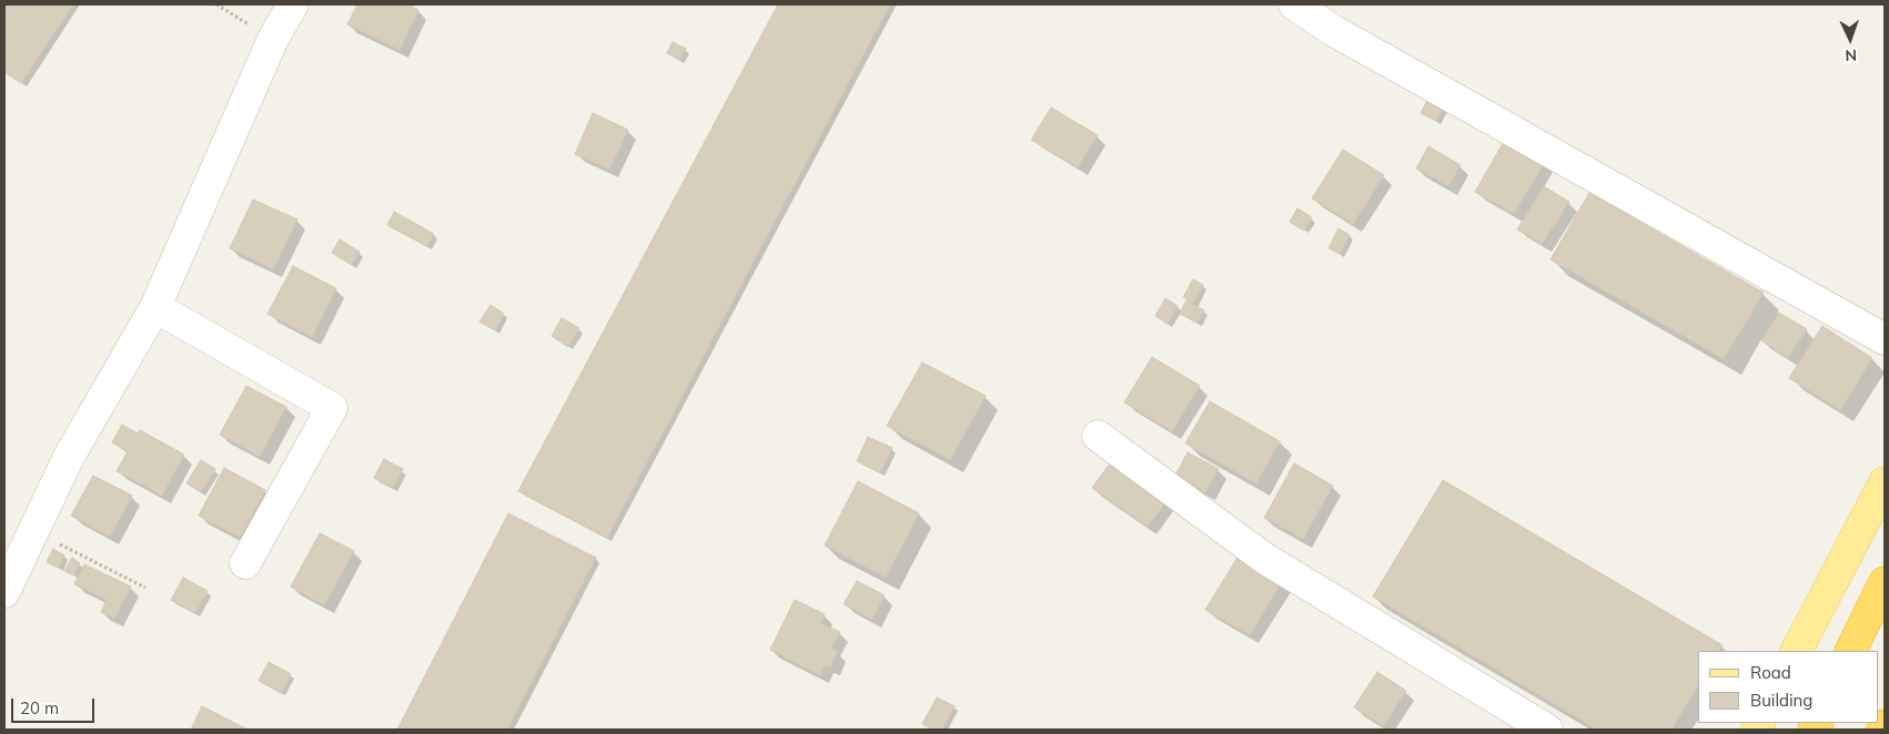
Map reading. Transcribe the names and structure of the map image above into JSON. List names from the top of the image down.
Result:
{
  "legend": ["Road", "Building"],
  "scale_bar": "20 m",
  "north": "bottom"
}
